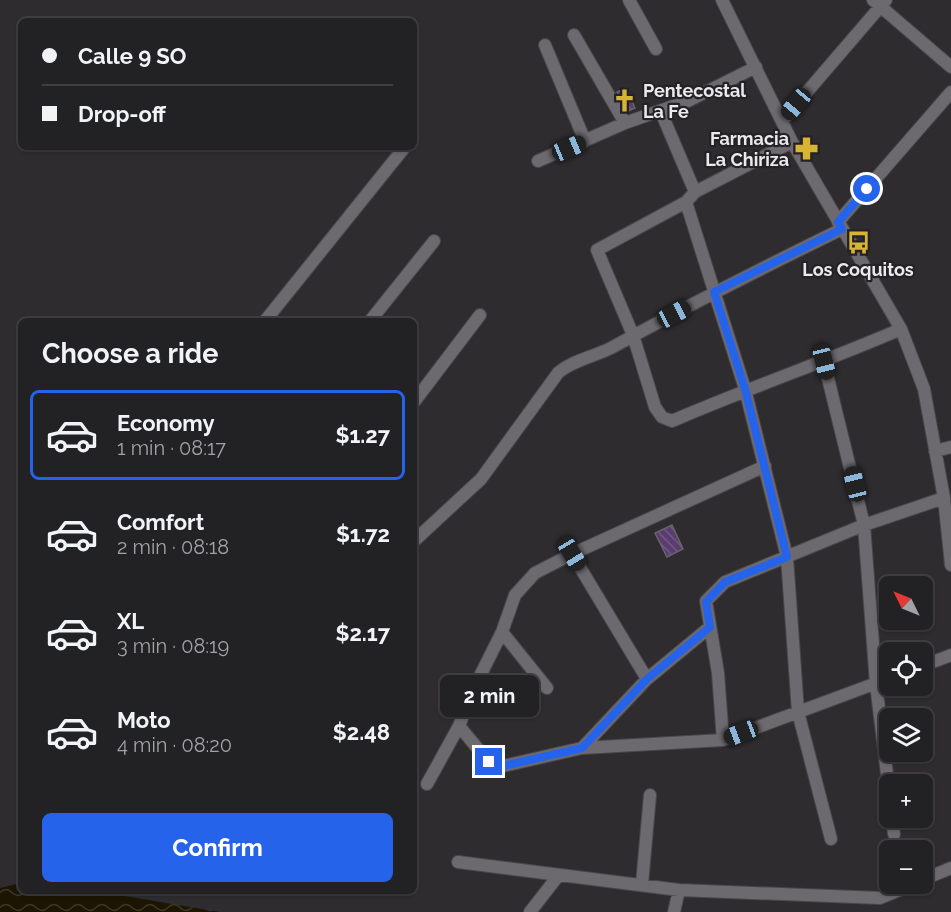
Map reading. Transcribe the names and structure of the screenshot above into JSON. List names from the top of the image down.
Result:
{
  "places": {
    "church": ["Pentecostal La Fe"],
    "pharmacy": ["Farmacia La Chiriza"],
    "bus stop": ["Los Coquitos"]
  },
  "north": "top left",
  "page": {
    "banner": ["Calle 9 SO", "Drop-off"],
    "heading": "Choose a ride",
    "list": [
      {
        "name": "Economy",
        "note": "1 min · 08:17",
        "value": "$1.27"
      },
      {
        "name": "Comfort",
        "note": "2 min · 08:18",
        "value": "$1.72"
      },
      {
        "name": "XL",
        "note": "3 min · 08:19",
        "value": "$2.17"
      },
      {
        "name": "Moto",
        "note": "4 min · 08:20",
        "value": "$2.48"
      }
    ],
    "map_buttons": ["+", "−"],
    "bubble": "2 min",
    "buttons": "Confirm"
  }
}
